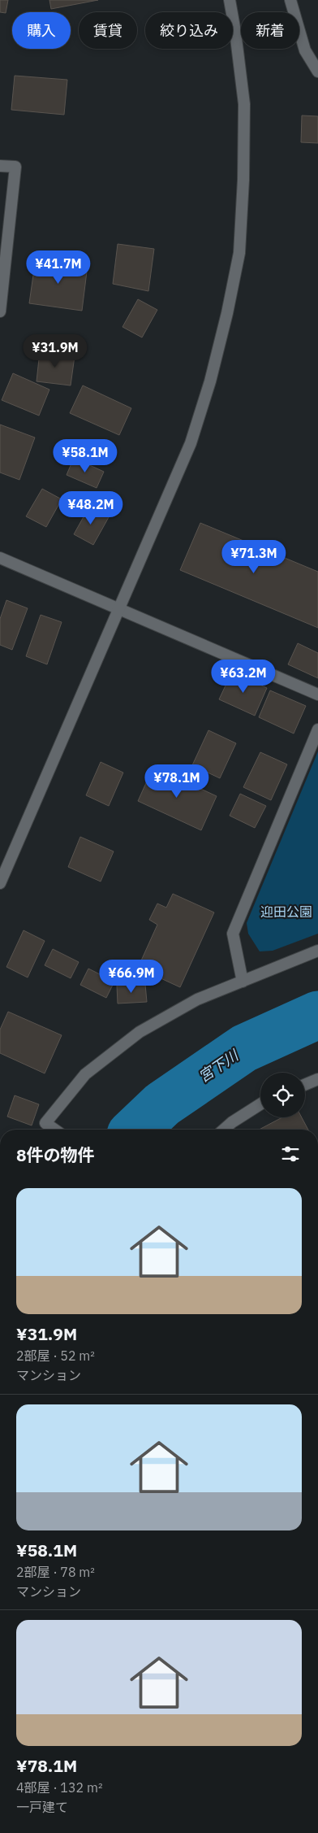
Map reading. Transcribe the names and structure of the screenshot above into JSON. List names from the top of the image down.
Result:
{
  "water": ["宮下川"],
  "parks": ["迎田公園"],
  "page": {
    "chip": [
      "購入",
      "賃貸",
      "絞り込み",
      "新着"
    ],
    "price": [
      "¥41.7M",
      "¥31.9M",
      "¥58.1M",
      "¥48.2M",
      "¥71.3M",
      "¥63.2M",
      "¥78.1M",
      "¥66.9M"
    ],
    "heading": "8件の物件",
    "list": [
      {
        "name": "¥31.9M",
        "note": "2部屋 · 52 m² · マンション"
      },
      {
        "name": "¥58.1M",
        "note": "2部屋 · 78 m² · マンション"
      },
      {
        "name": "¥78.1M",
        "note": "4部屋 · 132 m² · 一戸建て"
      }
    ]
  }
}
